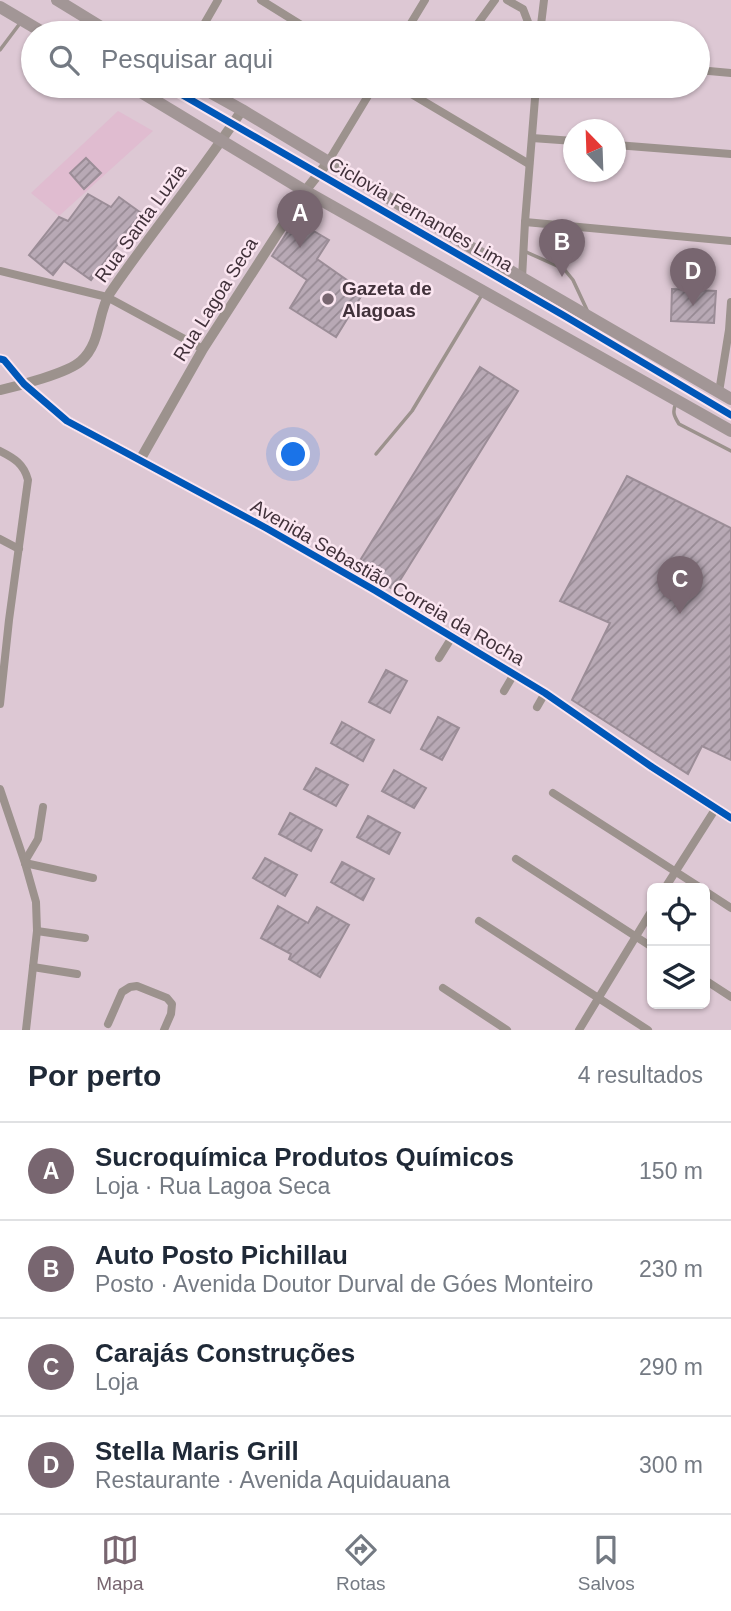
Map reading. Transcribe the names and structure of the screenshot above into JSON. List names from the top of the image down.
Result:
{
  "streets": {
    "street": ["Rua Santa Luzia", "Rua Lagoa Seca", "Avenida Sebastião Correia da Rocha"],
    "cycle path": ["Ciclovia Fernandes Lima"]
  },
  "crossings": [
    ["Rua Santa Luzia", "Avenida Sebastião Correia da Rocha"],
    ["Rua Lagoa Seca", "Avenida Sebastião Correia da Rocha"]
  ],
  "places": ["Gazeta de Alagoas"],
  "north": "top left",
  "page": {
    "search": "Pesquisar aqui",
    "pins": [
      "A",
      "B",
      "D",
      "C"
    ],
    "heading": ["Por perto", "4 resultados"],
    "list": [
      {
        "mark": "A",
        "name": "Sucroquímica Produtos Químicos",
        "note": "Loja · Rua Lagoa Seca",
        "value": "150 m"
      },
      {
        "mark": "B",
        "name": "Auto Posto Pichillau",
        "note": "Posto · Avenida Doutor Durval de Góes Monteiro",
        "value": "230 m"
      },
      {
        "mark": "C",
        "name": "Carajás Construções",
        "note": "Loja",
        "value": "290 m"
      },
      {
        "mark": "D",
        "name": "Stella Maris Grill",
        "note": "Restaurante · Avenida Aquidauana",
        "value": "300 m"
      }
    ],
    "nav": ["Mapa", "Rotas", "Salvos"]
  }
}
